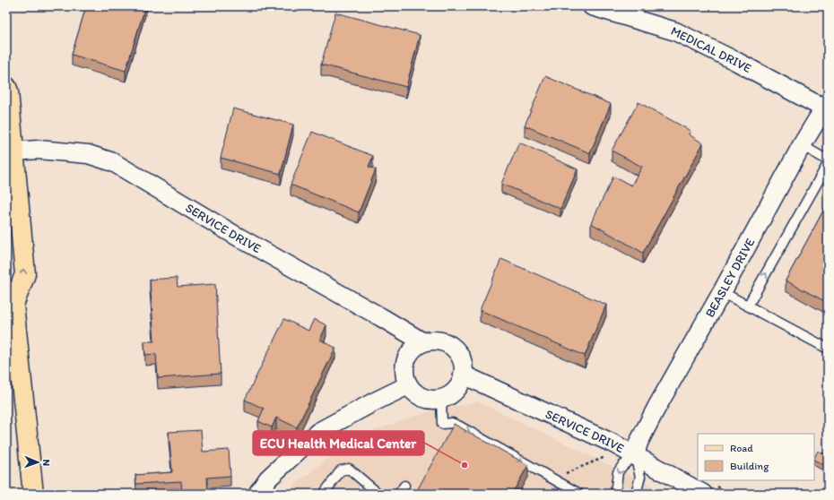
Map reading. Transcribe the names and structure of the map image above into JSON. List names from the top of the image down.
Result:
{
  "streets": {
    "street": ["MEDICAL DRIVE", "SERVICE DRIVE", "BEASLEY DRIVE"]
  },
  "crossings": [
    ["MEDICAL DRIVE", "BEASLEY DRIVE"],
    ["SERVICE DRIVE", "BEASLEY DRIVE"]
  ],
  "places": ["ECU Health Medical Center"],
  "legend": ["Road", "Building"],
  "north": "right"
}
